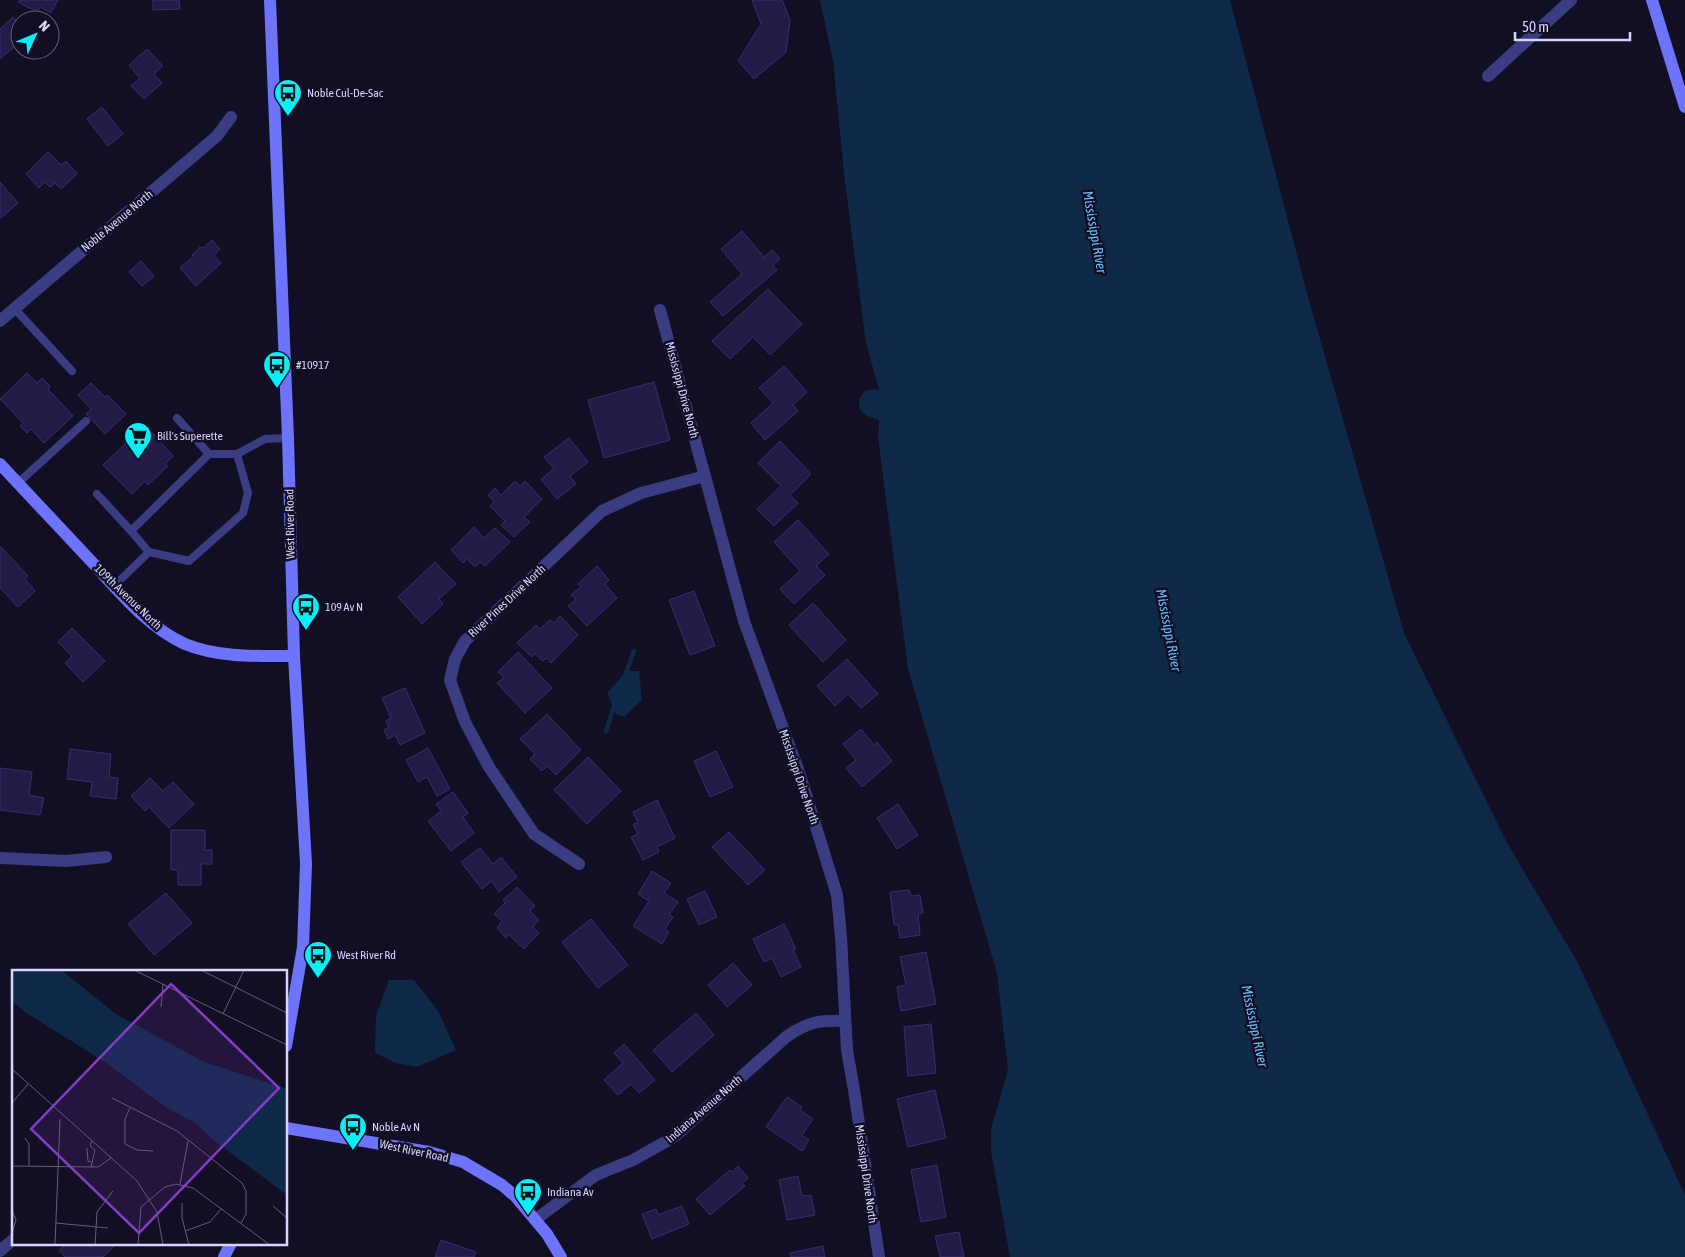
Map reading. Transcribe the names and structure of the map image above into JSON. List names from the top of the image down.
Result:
{
  "streets": {
    "main road": ["West River Road", "109th Avenue North"],
    "street": [
      "Noble Avenue North",
      "Mississippi Drive North",
      "River Pines Drive North",
      "Indiana Avenue North"
    ]
  },
  "crossings": [
    ["Mississippi Drive North", "River Pines Drive North"],
    ["Mississippi Drive North", "Indiana Avenue North"],
    ["West River Road", "109th Avenue North"],
    ["West River Road", "Indiana Avenue North"]
  ],
  "water": ["Mississippi River"],
  "places": {
    "bus stop": [
      "Noble Cul-De-Sac",
      "#10917",
      "109 Av N",
      "West River Rd",
      "Noble Av N",
      "Indiana Av"
    ],
    "supermarket": ["Bill's Superette"]
  },
  "scale_bar": "50 m",
  "north": "top right"
}
